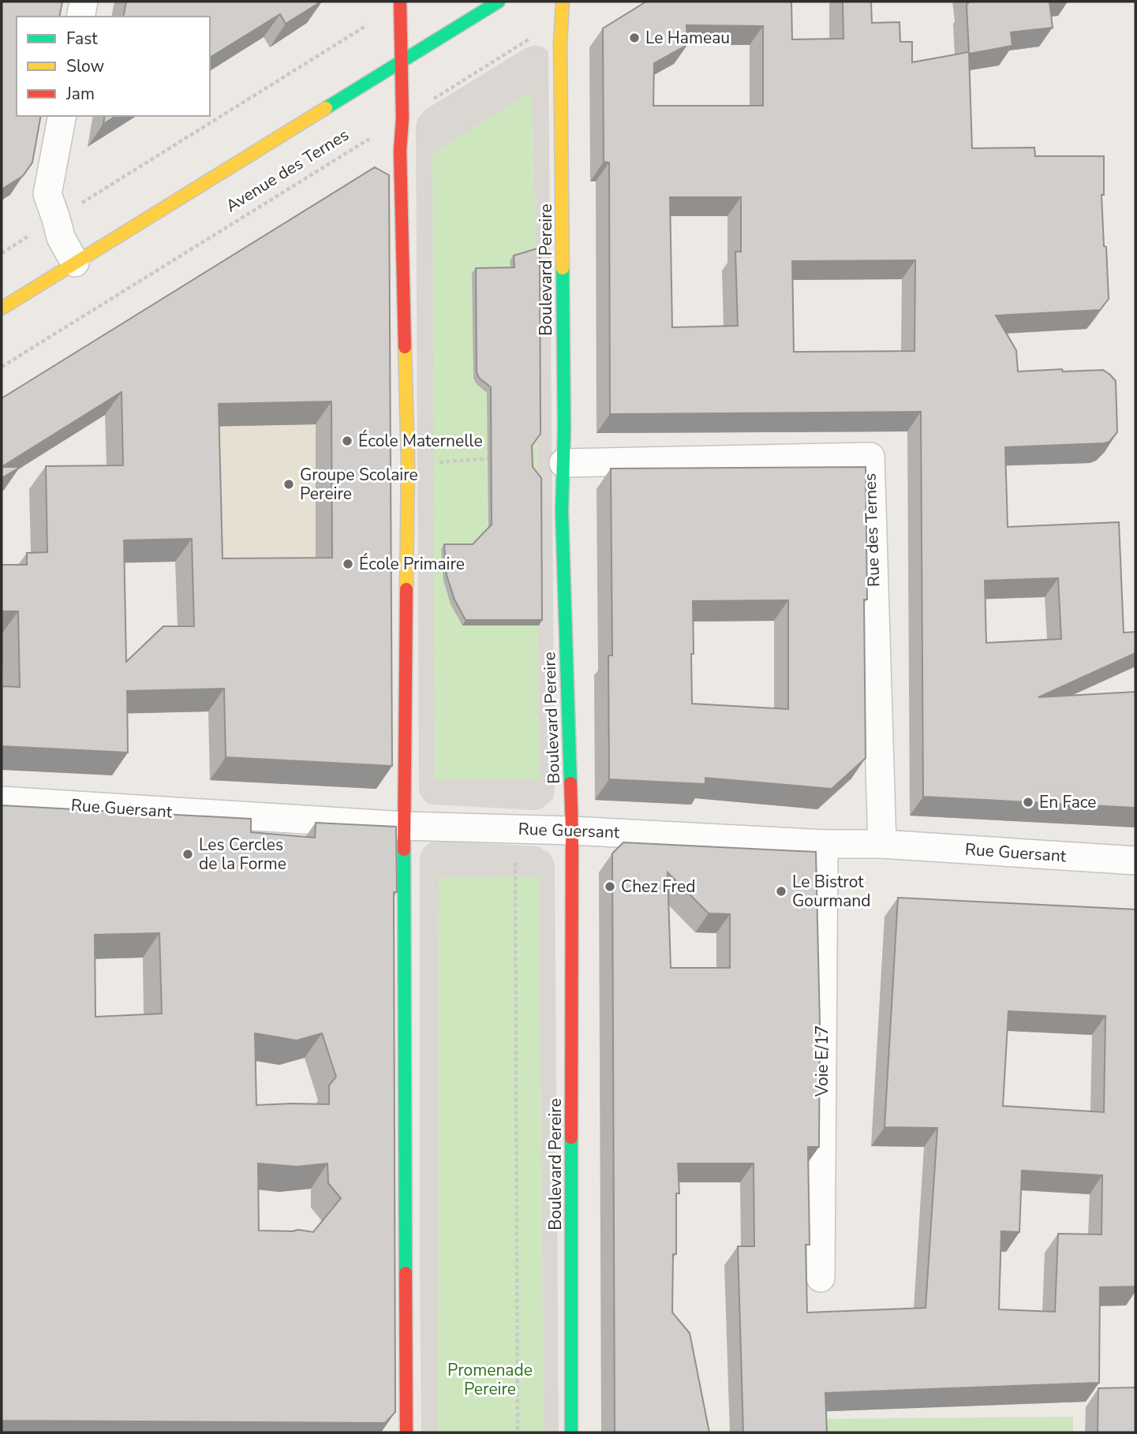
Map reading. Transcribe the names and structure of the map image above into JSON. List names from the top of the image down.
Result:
{
  "streets": {
    "main road": ["Avenue des Ternes", "Boulevard Pereire"],
    "street": ["Rue des Ternes", "Rue Guersant", "Voie E/17"]
  },
  "crossings": [
    ["Avenue des Ternes", "Boulevard Pereire"],
    ["Boulevard Pereire", "Rue des Ternes"],
    ["Boulevard Pereire", "Rue Guersant"],
    ["Rue des Ternes", "Rue Guersant"],
    ["Rue Guersant", "Voie E/17"]
  ],
  "parks": ["Promenade Pereire"],
  "places": [
    "Le Hameau",
    "École Maternelle",
    "Groupe Scolaire Pereire",
    "École Primaire",
    "En Face",
    "Les Cercles de la Forme",
    "Chez Fred",
    "Le Bistrot Gourmand"
  ],
  "legend": ["Fast", "Slow", "Jam"]
}
